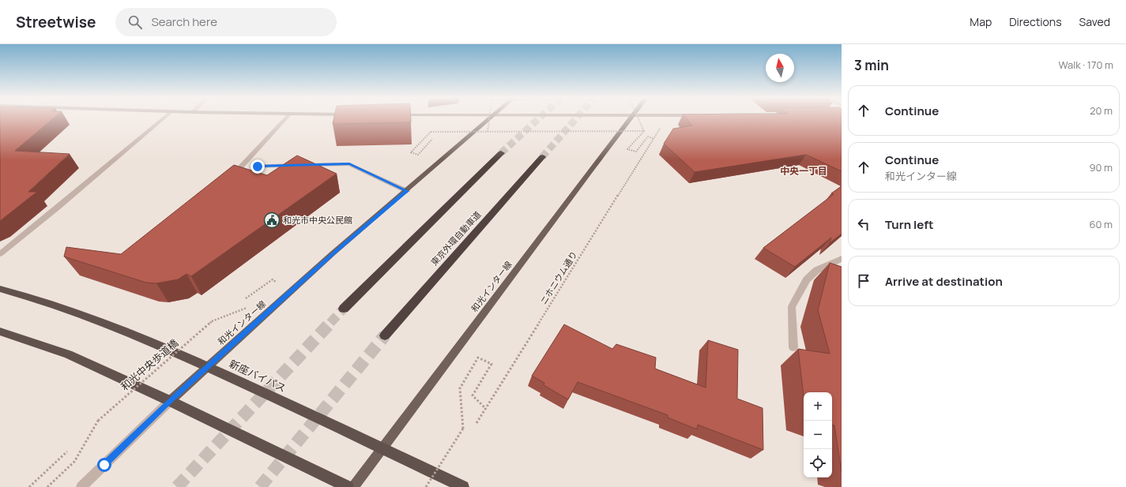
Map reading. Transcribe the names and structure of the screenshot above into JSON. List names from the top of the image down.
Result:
{
  "streets": {
    "highway": ["東京外環自動車道", "新座バイパス"],
    "main road": ["和光インター線"],
    "path": ["ニホニウム通り", "和光中央歩道橋"]
  },
  "crossings": [
    ["和光インター線", "新座バイパス"]
  ],
  "districts": ["中央一丁目"],
  "places": {
    "public building": ["和光市中央公民館"]
  },
  "north": "top",
  "page": {
    "header": "Streetwise",
    "search": "Search here",
    "nav": ["Map", "Directions", "Saved"],
    "heading": ["3 min", "Walk · 170 m"],
    "list": [
      ["Continue", "20 m"],
      ["Continue", "和光インター線", "90 m"],
      ["Turn left", "60 m"],
      "Arrive at destination"
    ],
    "map_buttons": ["+", "−"]
  }
}
